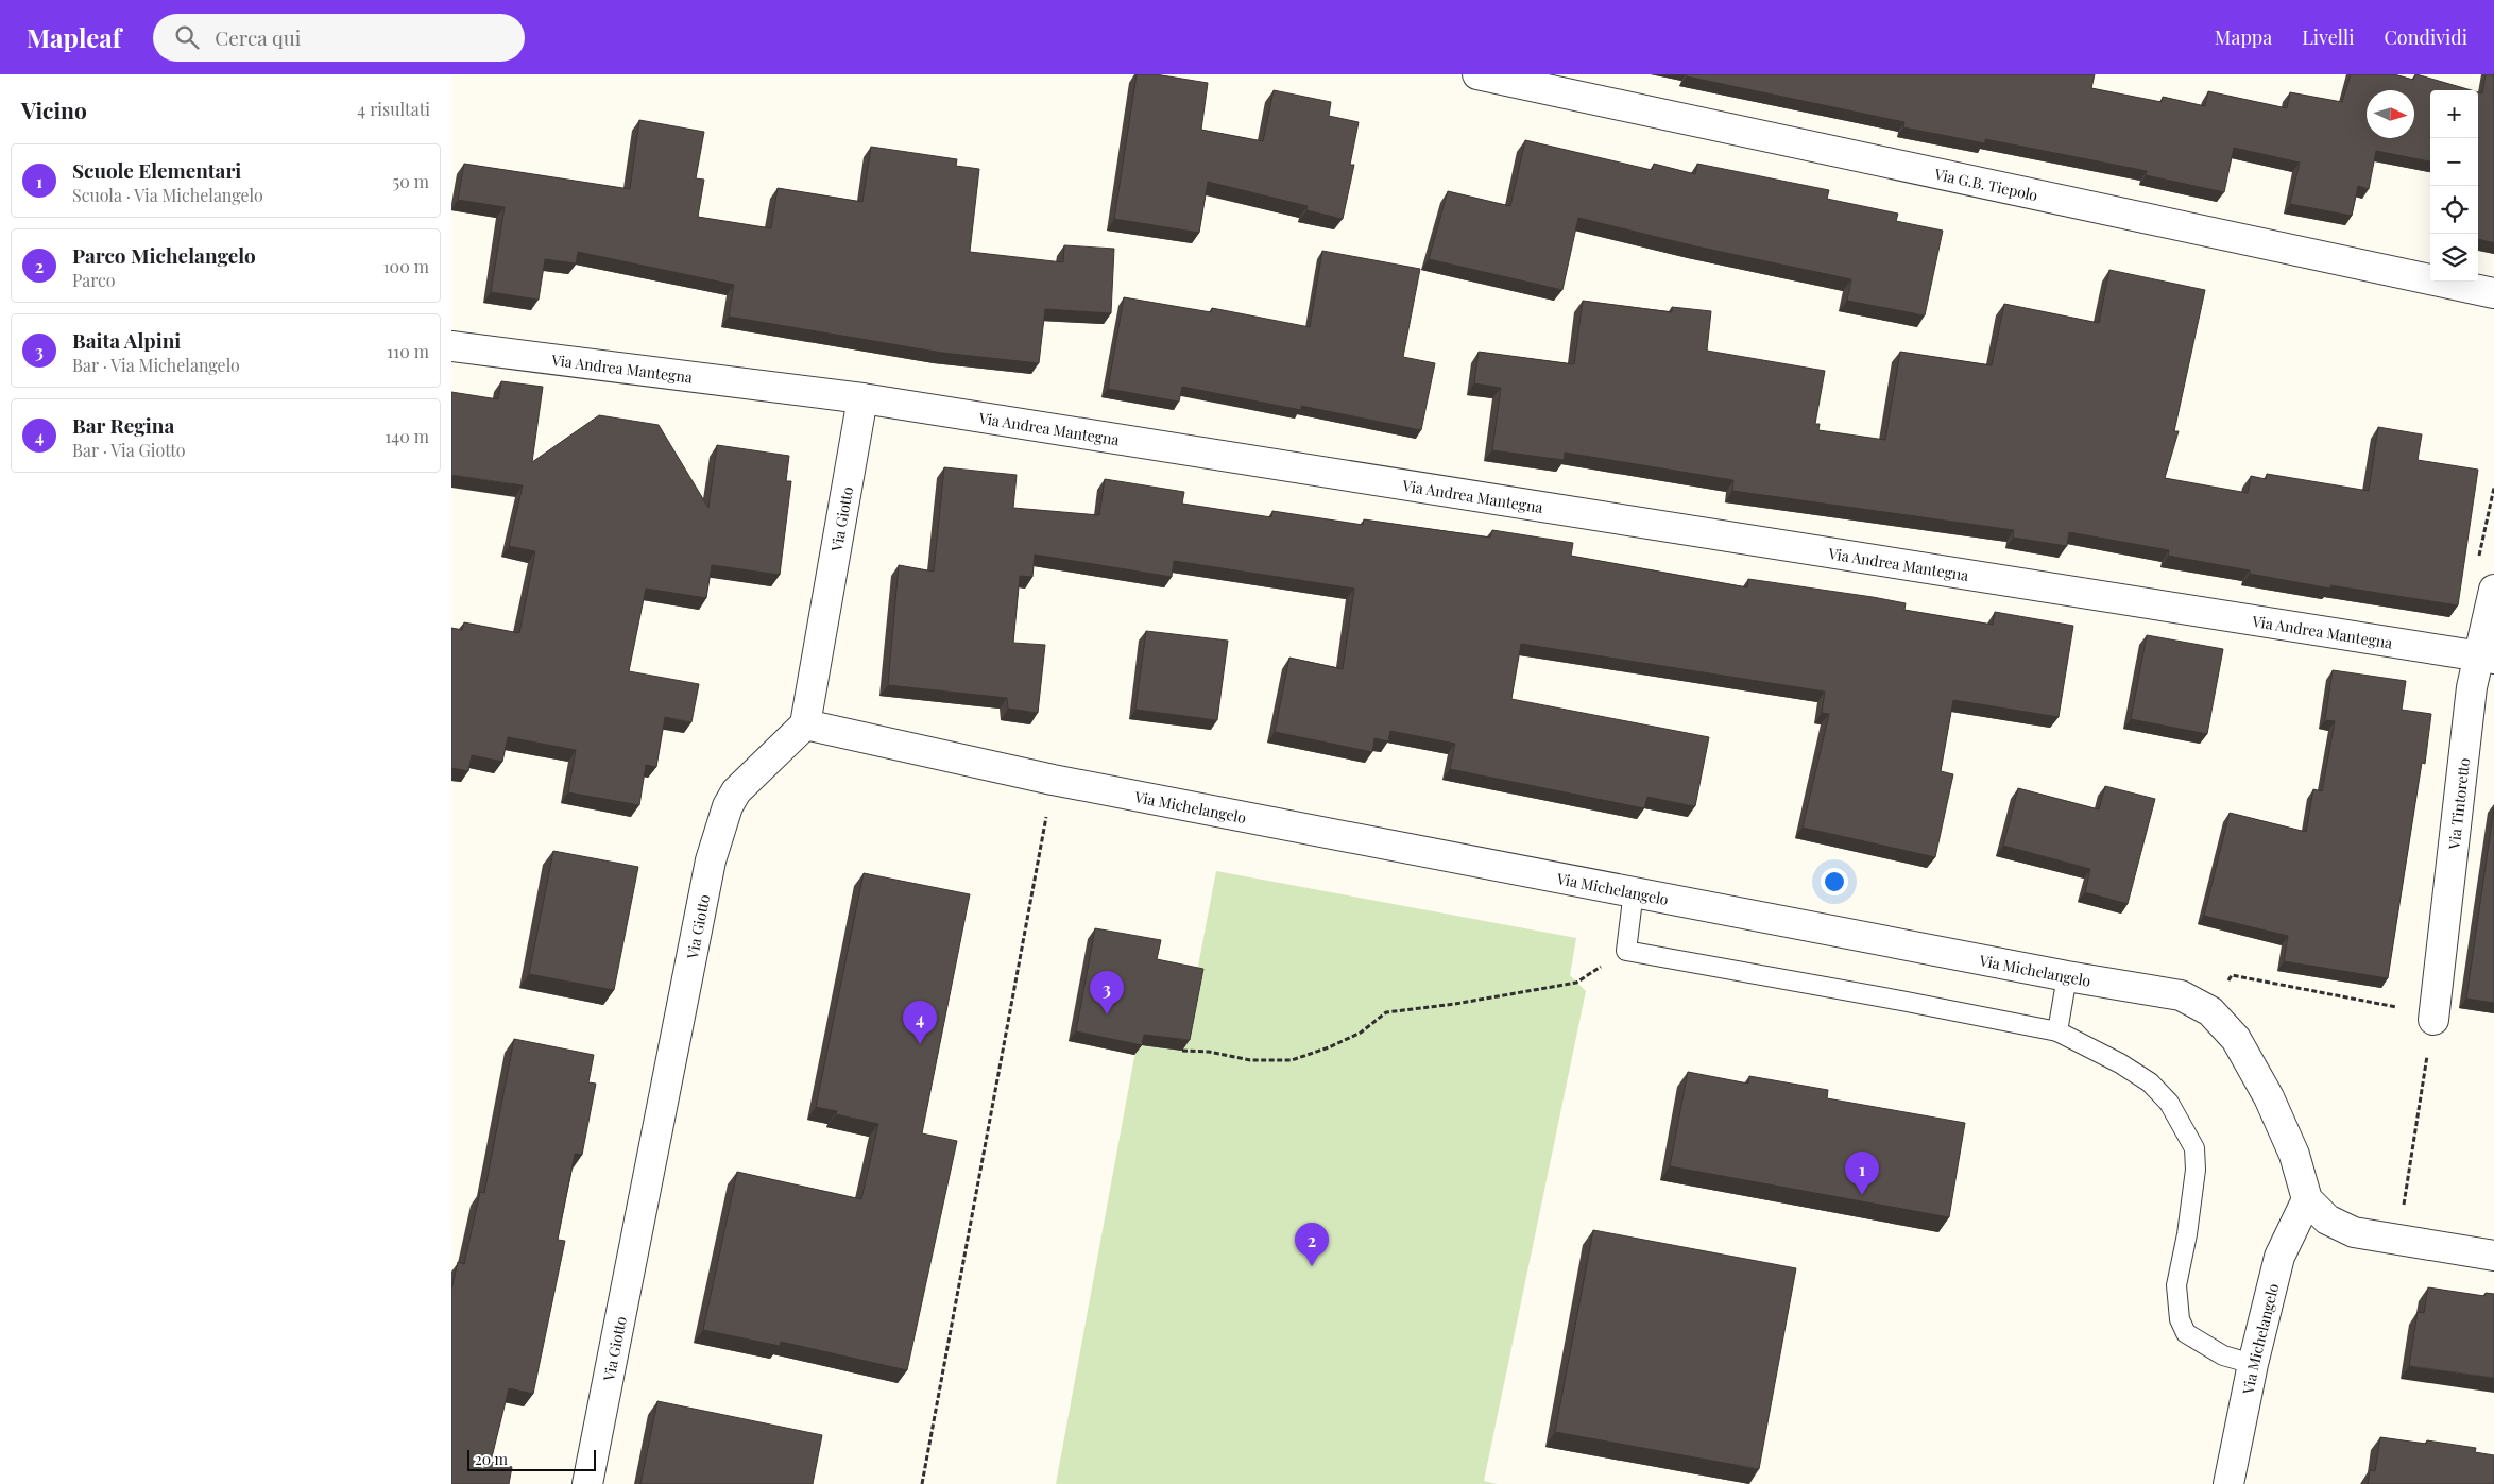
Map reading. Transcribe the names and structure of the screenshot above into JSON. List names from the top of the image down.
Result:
{
  "streets": {
    "street": [
      "Via G.B. Tiepolo",
      "Via Andrea Mantegna",
      "Via Giotto",
      "Via Tintoretto",
      "Via Michelangelo"
    ]
  },
  "crossings": [
    ["Via Andrea Mantegna", "Via Giotto"],
    ["Via Andrea Mantegna", "Via Tintoretto"],
    ["Via Giotto", "Via Michelangelo"]
  ],
  "scale_bar": "20 m",
  "north": "right",
  "page": {
    "header": "Mapleaf",
    "search": "Cerca qui",
    "nav": ["Mappa", "Livelli", "Condividi"],
    "heading": ["Vicino", "4 risultati"],
    "map_buttons": ["+", "−"],
    "list": [
      {
        "mark": "1",
        "name": "Scuole Elementari",
        "note": "Scuola · Via Michelangelo",
        "value": "50 m"
      },
      {
        "mark": "2",
        "name": "Parco Michelangelo",
        "note": "Parco",
        "value": "100 m"
      },
      {
        "mark": "3",
        "name": "Baita Alpini",
        "note": "Bar · Via Michelangelo",
        "value": "110 m"
      },
      {
        "mark": "4",
        "name": "Bar Regina",
        "note": "Bar · Via Giotto",
        "value": "140 m"
      }
    ],
    "pins": [
      "3",
      "4",
      "1",
      "2"
    ],
    "scale": "20 m"
  }
}
